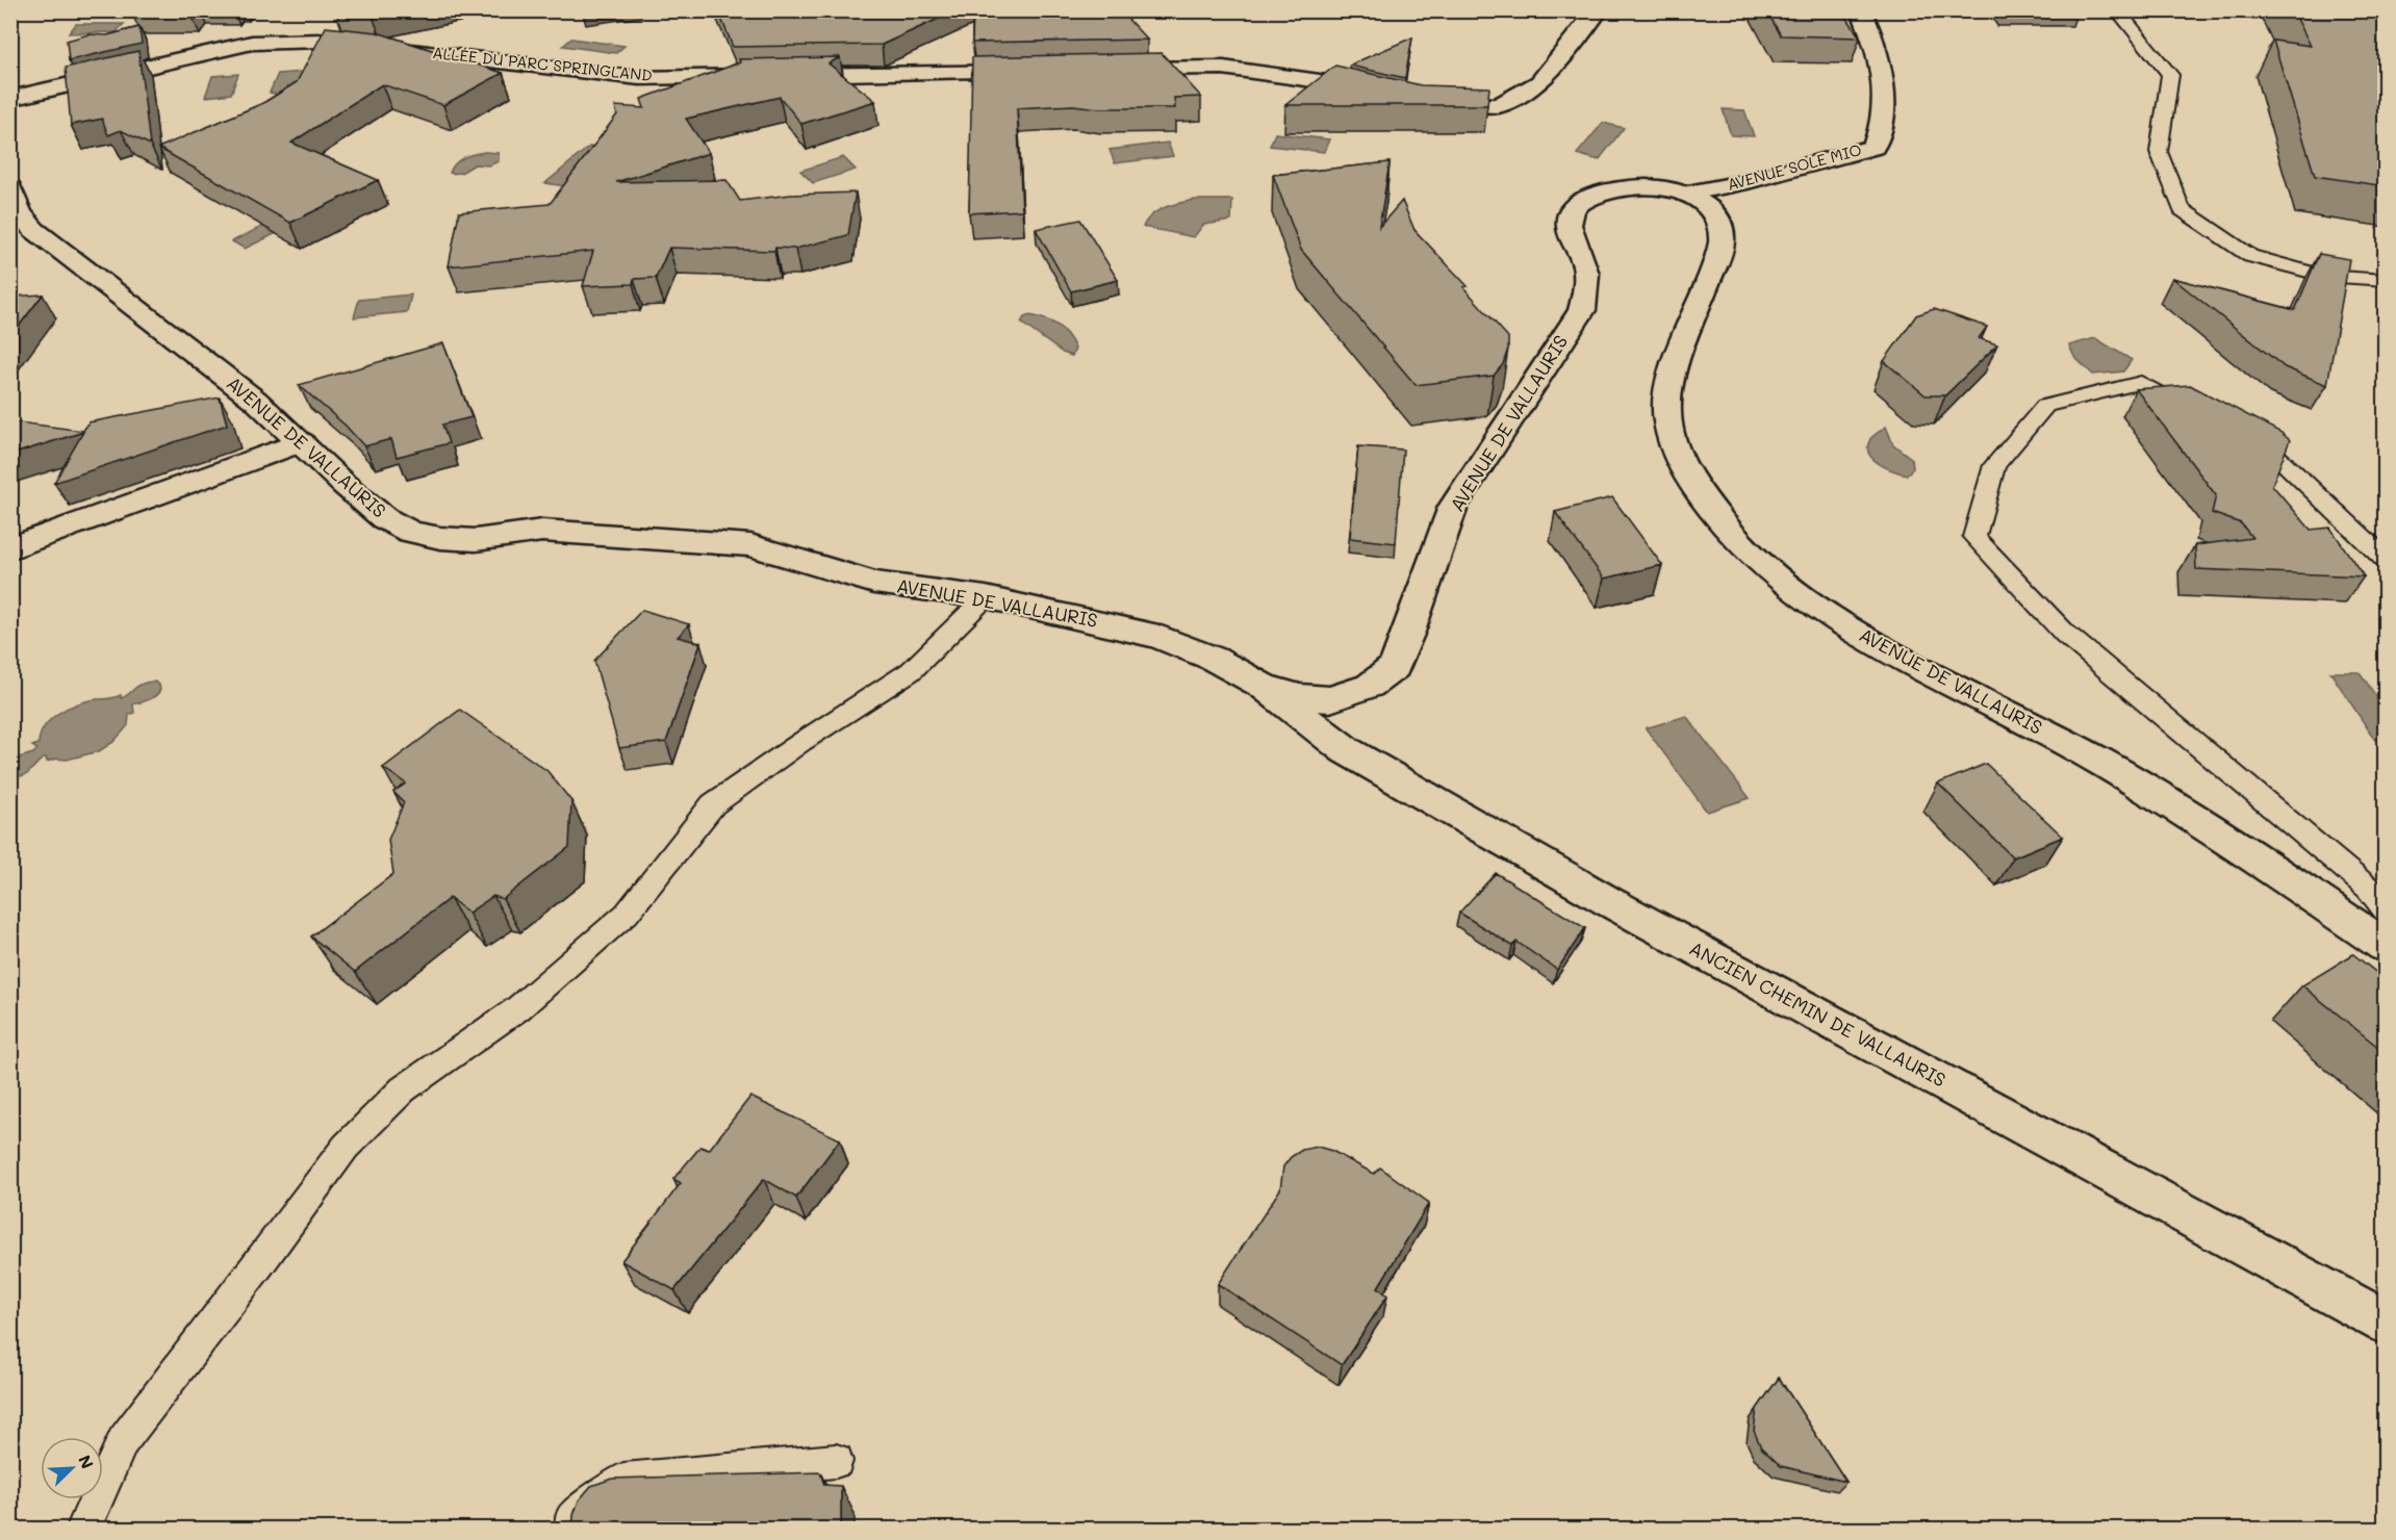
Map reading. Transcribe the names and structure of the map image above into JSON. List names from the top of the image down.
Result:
{
  "streets": {
    "main road": [
      "ALLÉE DU PARC SPRINGLAND",
      "AVENUE SOLE MIO",
      "AVENUE DE VALLAURIS",
      "ANCIEN CHEMIN DE VALLAURIS"
    ]
  },
  "crossings": [
    ["AVENUE SOLE MIO", "AVENUE DE VALLAURIS"],
    ["AVENUE DE VALLAURIS", "ANCIEN CHEMIN DE VALLAURIS"]
  ],
  "north": "top right"
}
